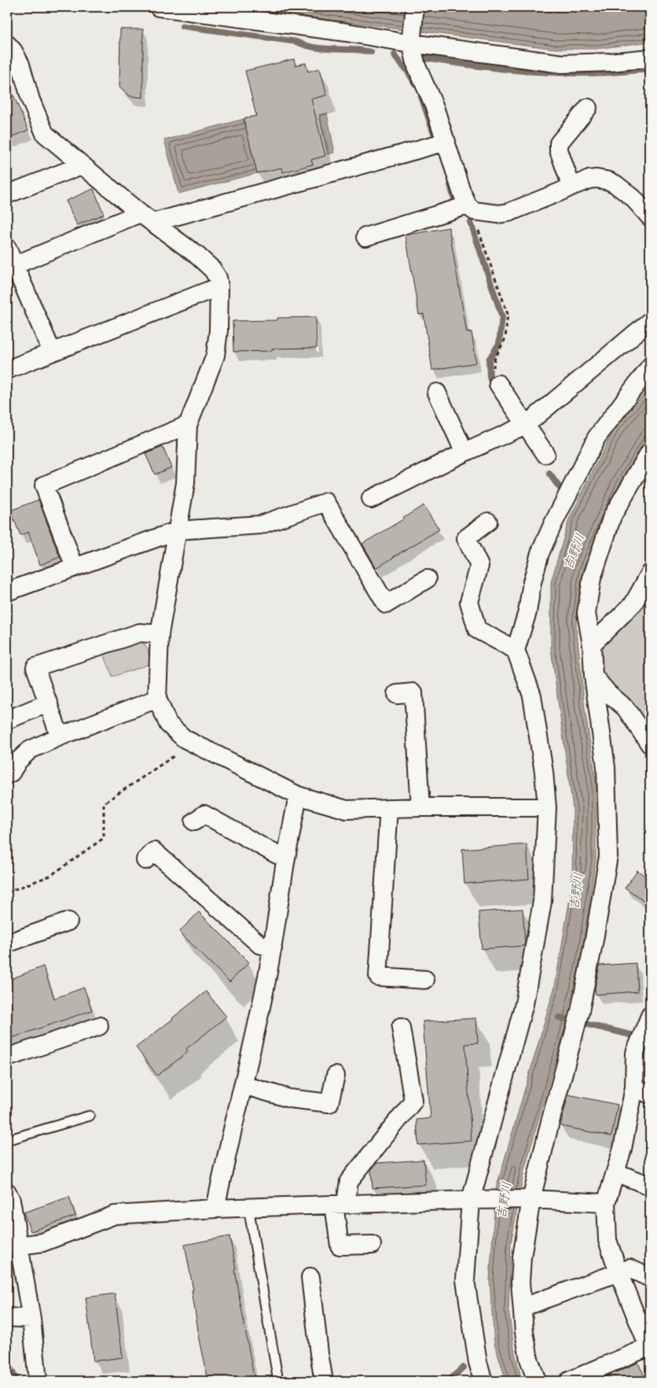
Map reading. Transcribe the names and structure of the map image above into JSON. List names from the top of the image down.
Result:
{
  "water": ["吉野川"]
}
